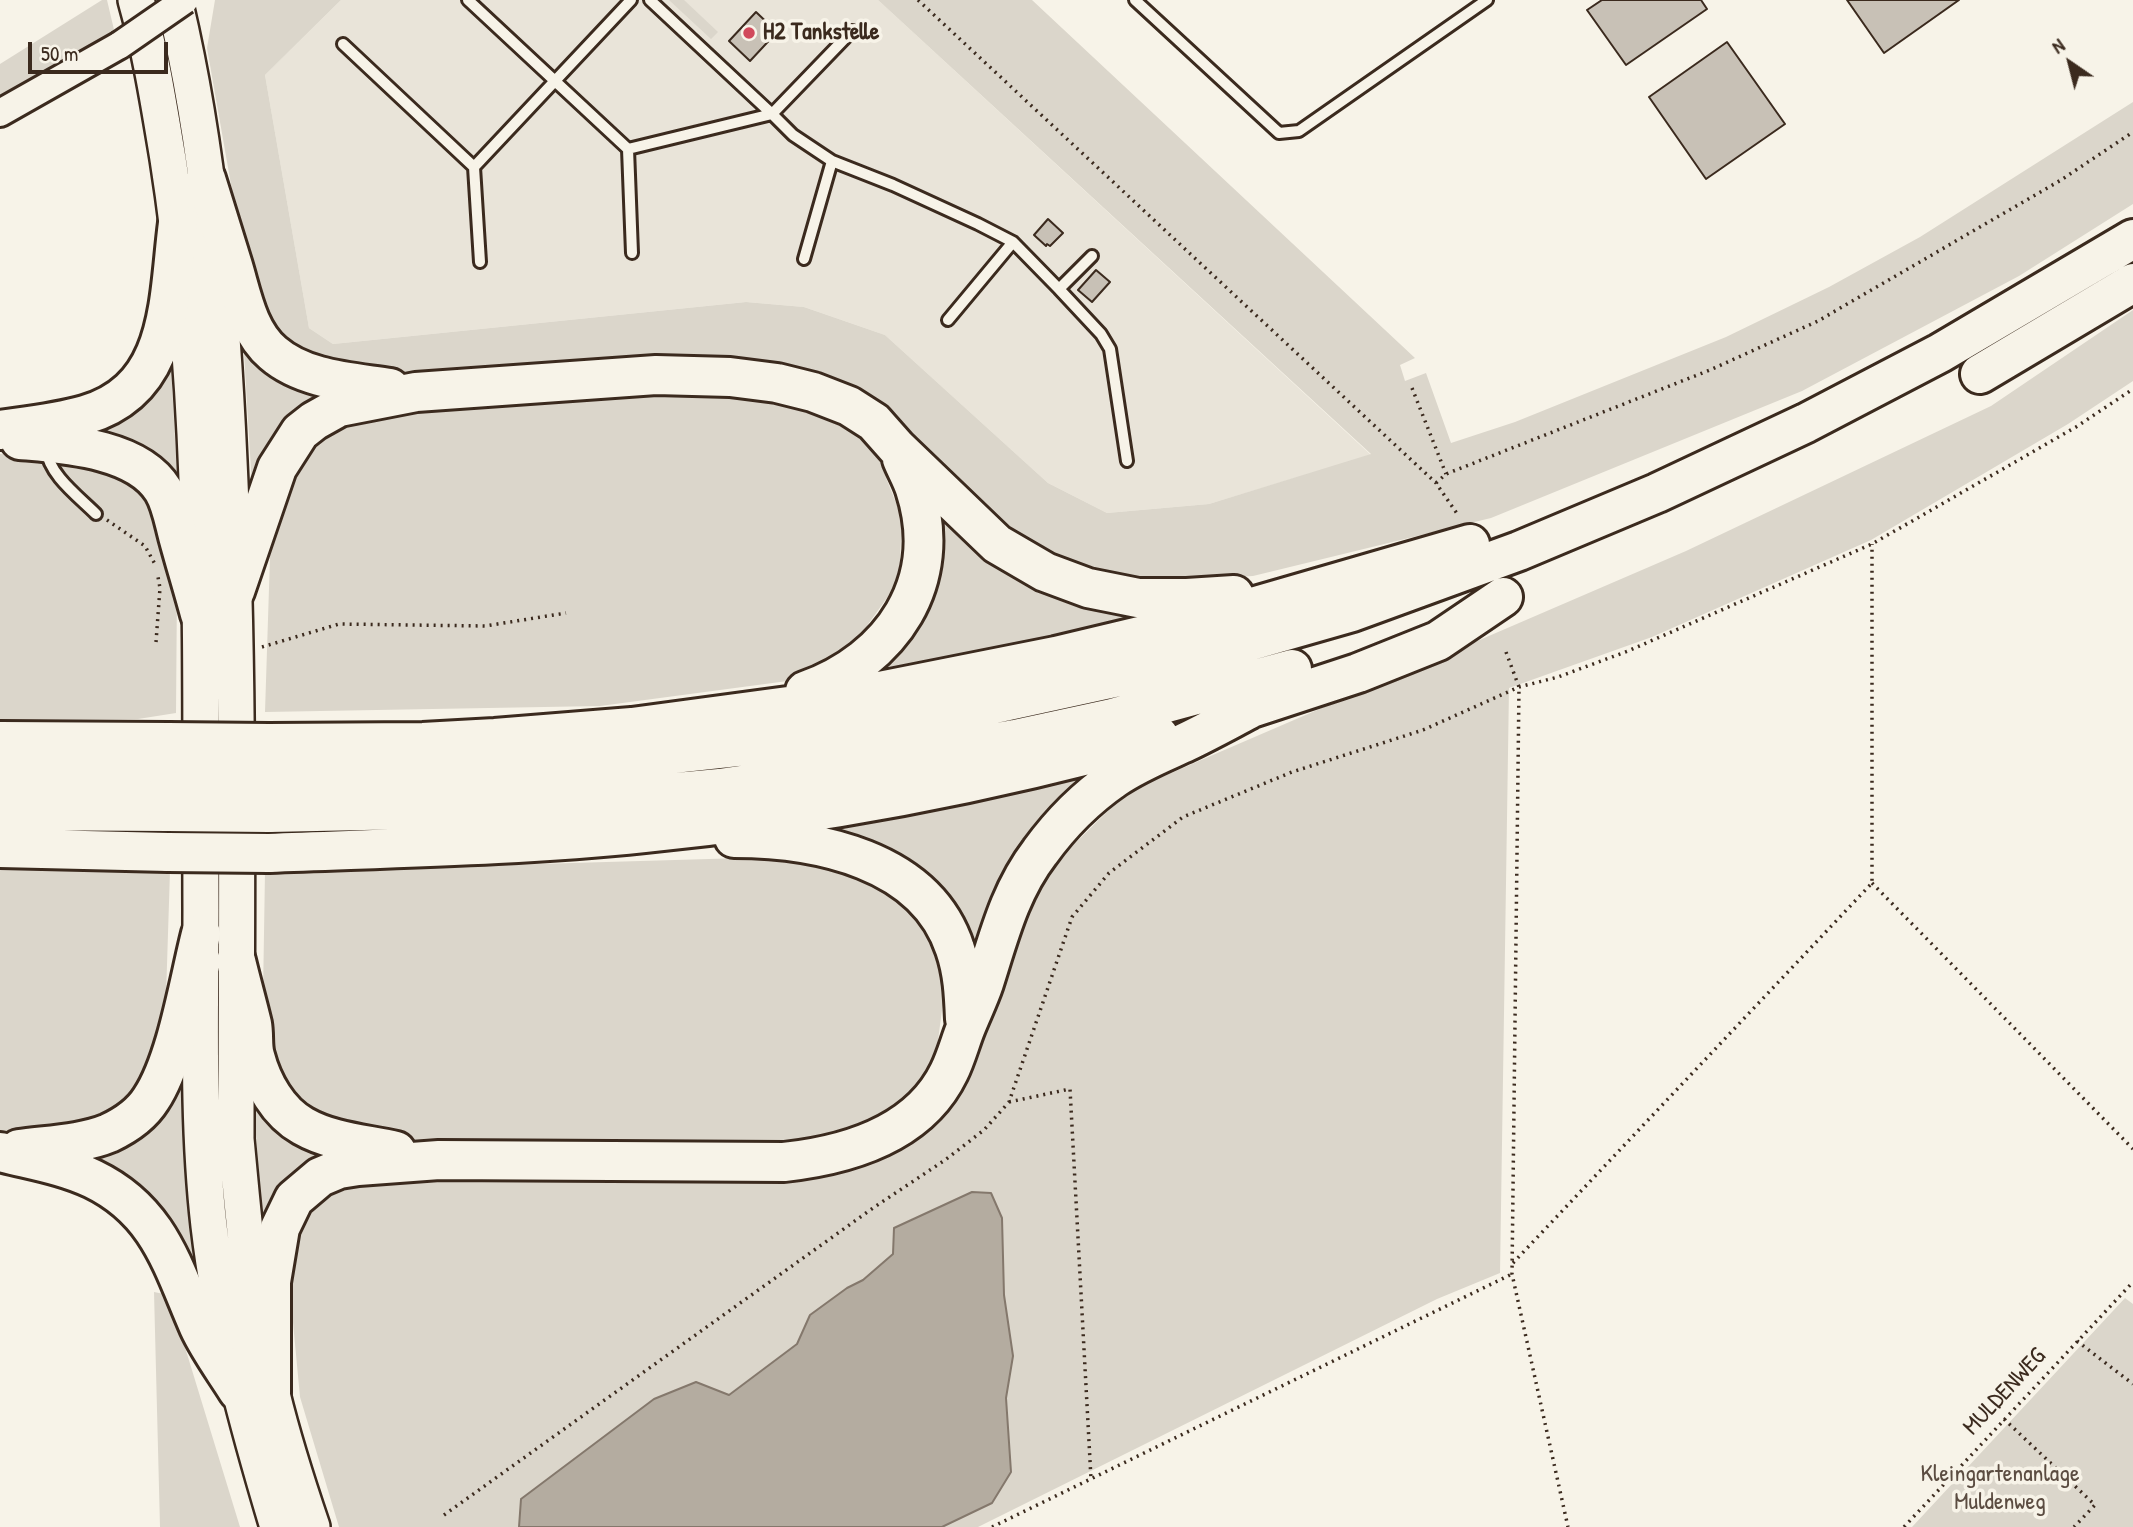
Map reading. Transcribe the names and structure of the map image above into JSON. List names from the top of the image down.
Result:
{
  "streets": {
    "path": ["MULDENWEG"]
  },
  "parks": ["Kleingartenanlage Muldenweg"],
  "places": ["H2 Tankstelle"],
  "scale_bar": "50 m",
  "north": "top left"
}
